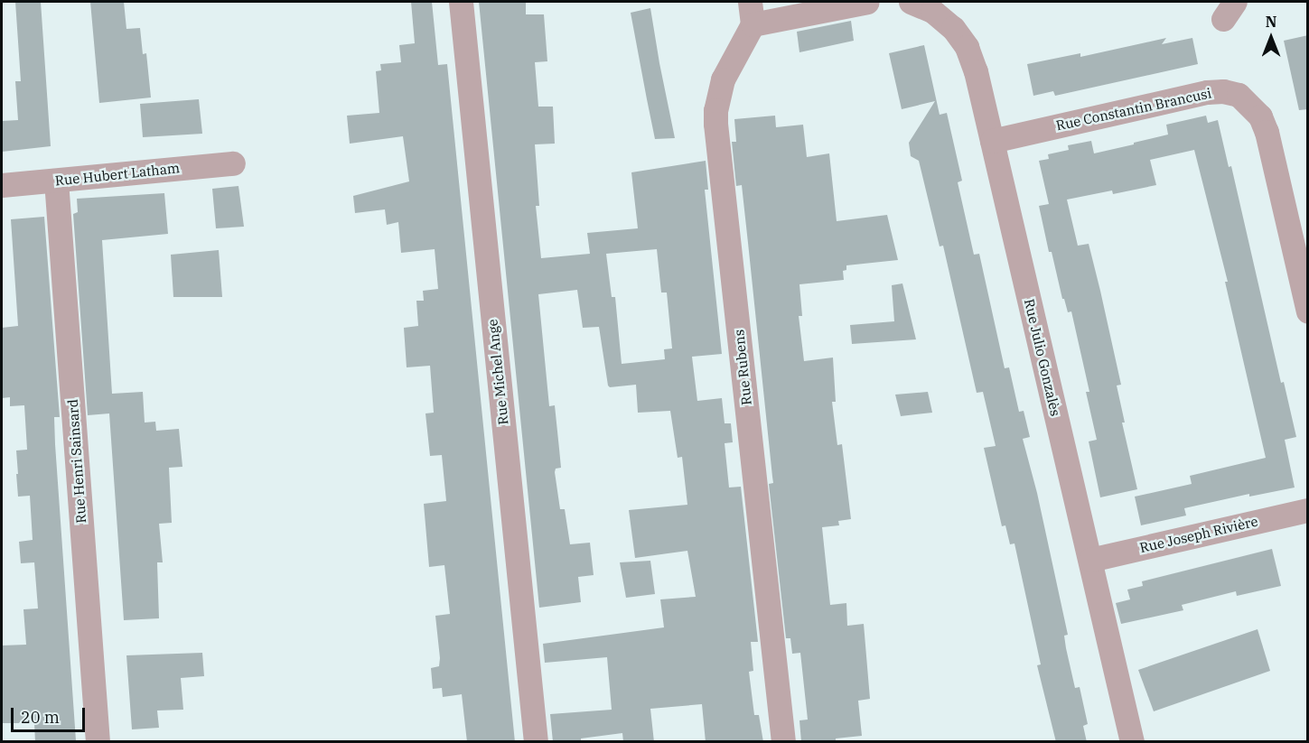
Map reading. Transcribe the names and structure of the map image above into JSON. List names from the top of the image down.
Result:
{
  "streets": {
    "street": [
      "Rue Constantin Brancusi",
      "Rue Hubert Latham",
      "Rue Julio Gonzalès",
      "Rue Rubens",
      "Rue Michel Ange",
      "Rue Henri Sainsard",
      "Rue Joseph Rivière"
    ]
  },
  "crossings": [
    ["Rue Constantin Brancusi", "Rue Julio Gonzalès"],
    ["Rue Hubert Latham", "Rue Henri Sainsard"],
    ["Rue Julio Gonzalès", "Rue Joseph Rivière"]
  ],
  "scale_bar": "20 m",
  "north": "top"
}
